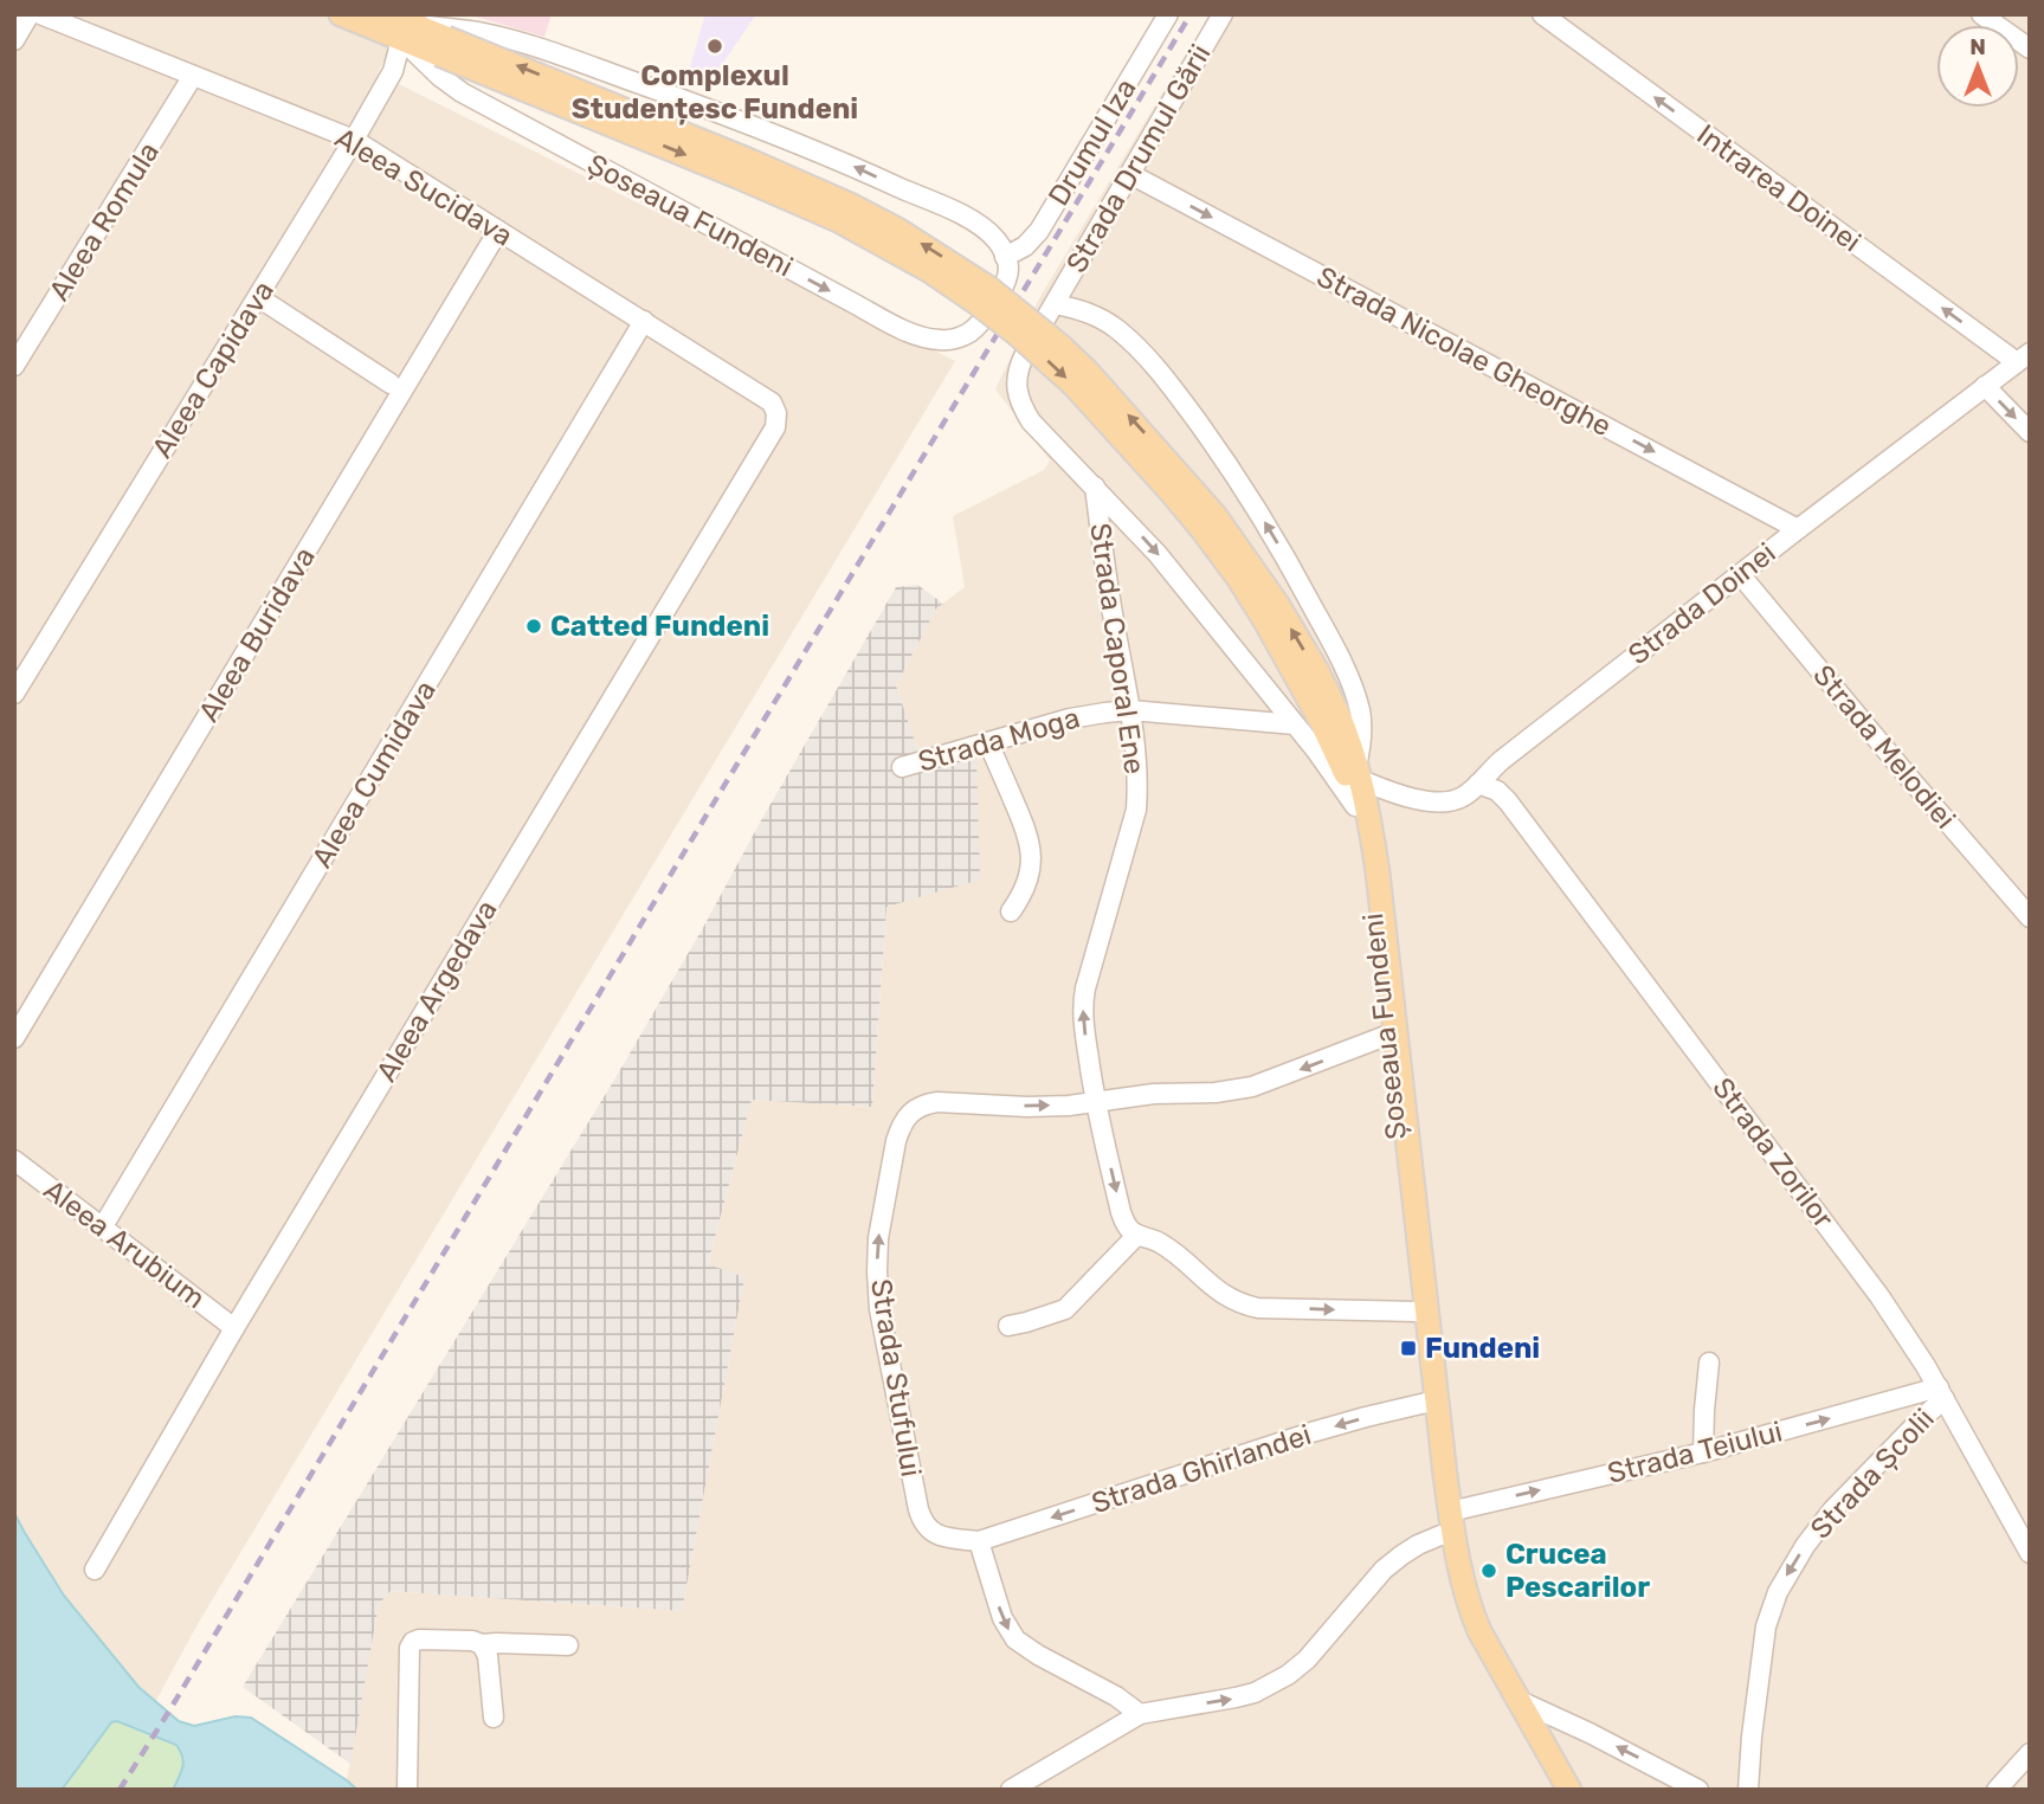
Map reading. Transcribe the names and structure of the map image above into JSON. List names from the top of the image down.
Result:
{
  "streets": {
    "main road": ["Șoseaua Fundeni"],
    "street": [
      "Drumul Iza",
      "Strada Drumul Gării",
      "Aleea Sucidava",
      "Intrarea Doinei",
      "Aleea Romula",
      "Strada Nicolae Gheorghe",
      "Aleea Capidava",
      "Strada Doinei",
      "Aleea Buridava",
      "Strada Caporal Ene",
      "Strada Moga",
      "Strada Melodiei",
      "Aleea Cumidava",
      "Aleea Argedava",
      "Strada Zorilor",
      "Aleea Arubium",
      "Strada Stufului",
      "Strada Teiului",
      "Strada Ghirlandei",
      "Strada Școlii"
    ]
  },
  "crossings": [
    ["Drumul Iza", "Șoseaua Fundeni"],
    ["Strada Drumul Gării", "Șoseaua Fundeni"],
    ["Strada Drumul Gării", "Strada Nicolae Gheorghe"],
    ["Aleea Sucidava", "Aleea Romula"],
    ["Aleea Sucidava", "Aleea Capidava"],
    ["Aleea Sucidava", "Aleea Buridava"],
    ["Aleea Sucidava", "Aleea Cumidava"],
    ["Aleea Sucidava", "Aleea Argedava"],
    ["Intrarea Doinei", "Strada Doinei"],
    ["Șoseaua Fundeni", "Aleea Capidava"],
    ["Șoseaua Fundeni", "Strada Doinei"],
    ["Șoseaua Fundeni", "Strada Teiului"],
    ["Șoseaua Fundeni", "Strada Ghirlandei"],
    ["Strada Nicolae Gheorghe", "Strada Doinei"],
    ["Strada Doinei", "Strada Melodiei"],
    ["Strada Doinei", "Strada Zorilor"],
    ["Strada Caporal Ene", "Strada Moga"],
    ["Strada Caporal Ene", "Strada Stufului"],
    ["Aleea Cumidava", "Aleea Arubium"],
    ["Aleea Argedava", "Aleea Arubium"],
    ["Strada Zorilor", "Strada Teiului"],
    ["Strada Zorilor", "Strada Școlii"],
    ["Strada Stufului", "Strada Ghirlandei"],
    ["Strada Teiului", "Strada Școlii"]
  ],
  "one_way": [
    "Intrarea Doinei",
    "Strada Nicolae Gheorghe",
    "Strada Teiului",
    "Strada Ghirlandei",
    "Strada Școlii"
  ],
  "places": {
    "other": ["Complexul Studențesc Fundeni", "Catted Fundeni", "Crucea Pescarilor"],
    "transit": ["Fundeni"]
  },
  "north": "top"
}
